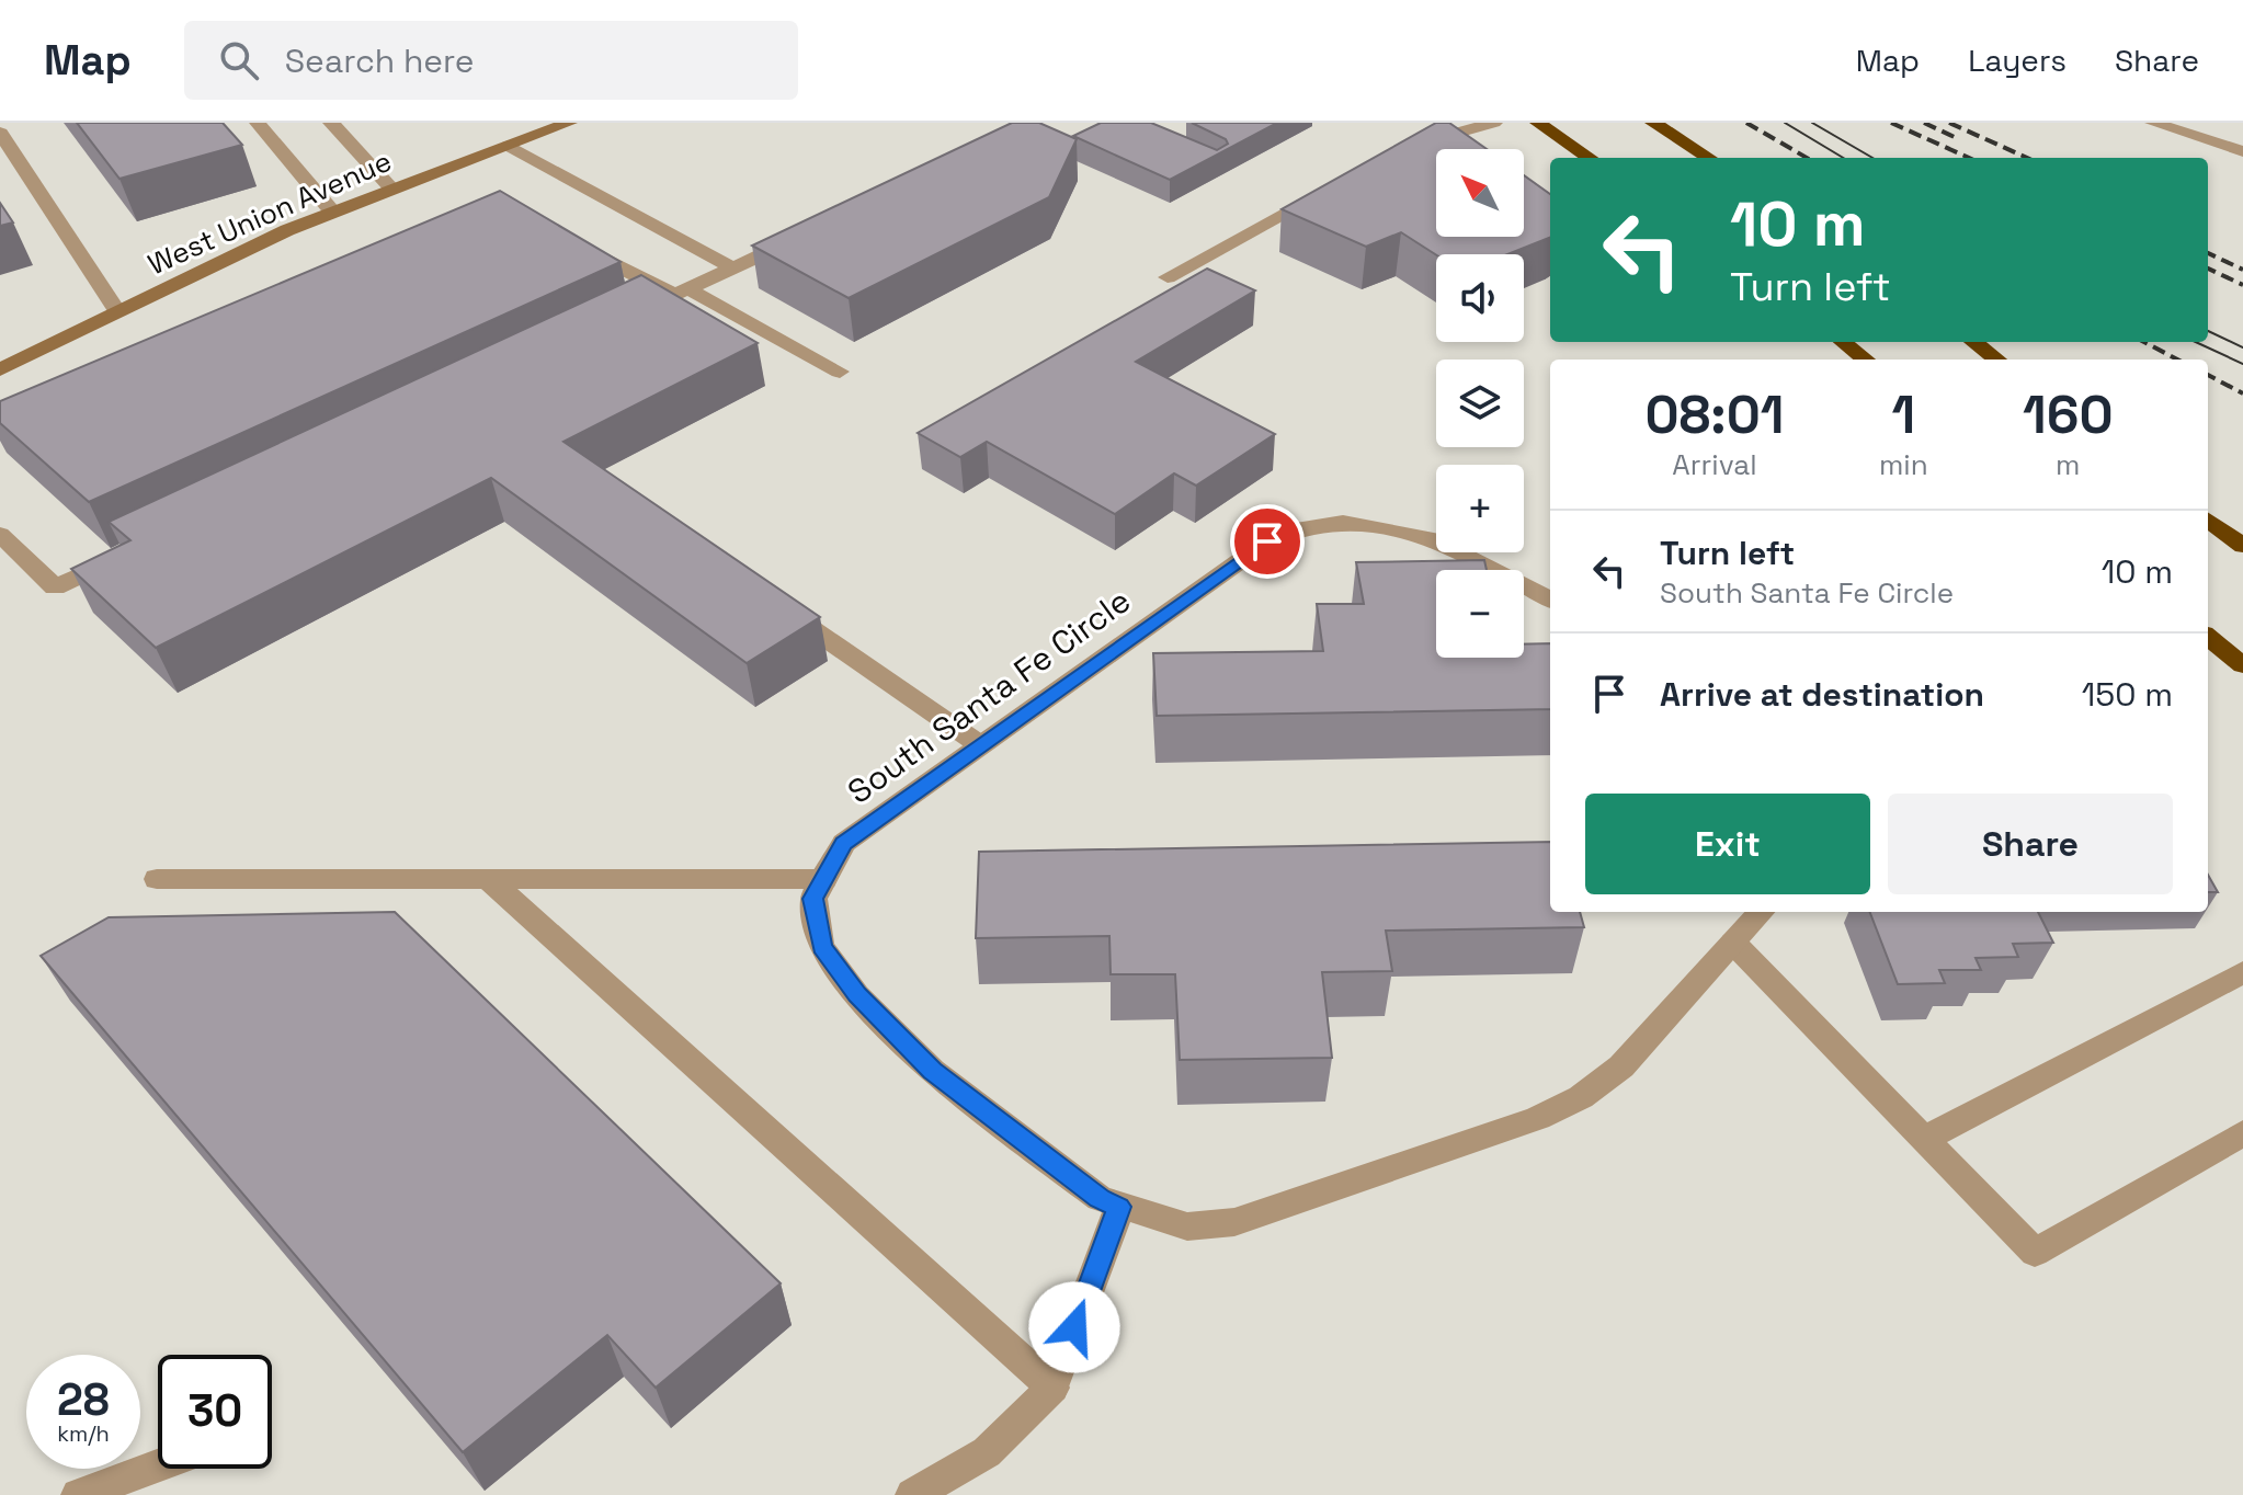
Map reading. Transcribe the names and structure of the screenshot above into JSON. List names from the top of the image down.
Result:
{
  "streets": {
    "street": ["West Union Avenue", "South Santa Fe Circle"]
  },
  "north": "top left",
  "page": {
    "header": "Map",
    "search": "Search here",
    "nav": ["Map", "Layers", "Share"],
    "map_buttons": ["+", "−"],
    "turn": ["10 m", "Turn left"],
    "eta": [
      "08:01",
      "Arrival",
      "1",
      "min",
      "160",
      "m"
    ],
    "list": [
      {
        "name": "Turn left",
        "note": "South Santa Fe Circle",
        "value": "10 m"
      },
      {
        "name": "Arrive at destination",
        "value": "150 m"
      }
    ],
    "buttons": ["Exit", "Share"],
    "speed": "28 km/h",
    "limit": "30"
  }
}
